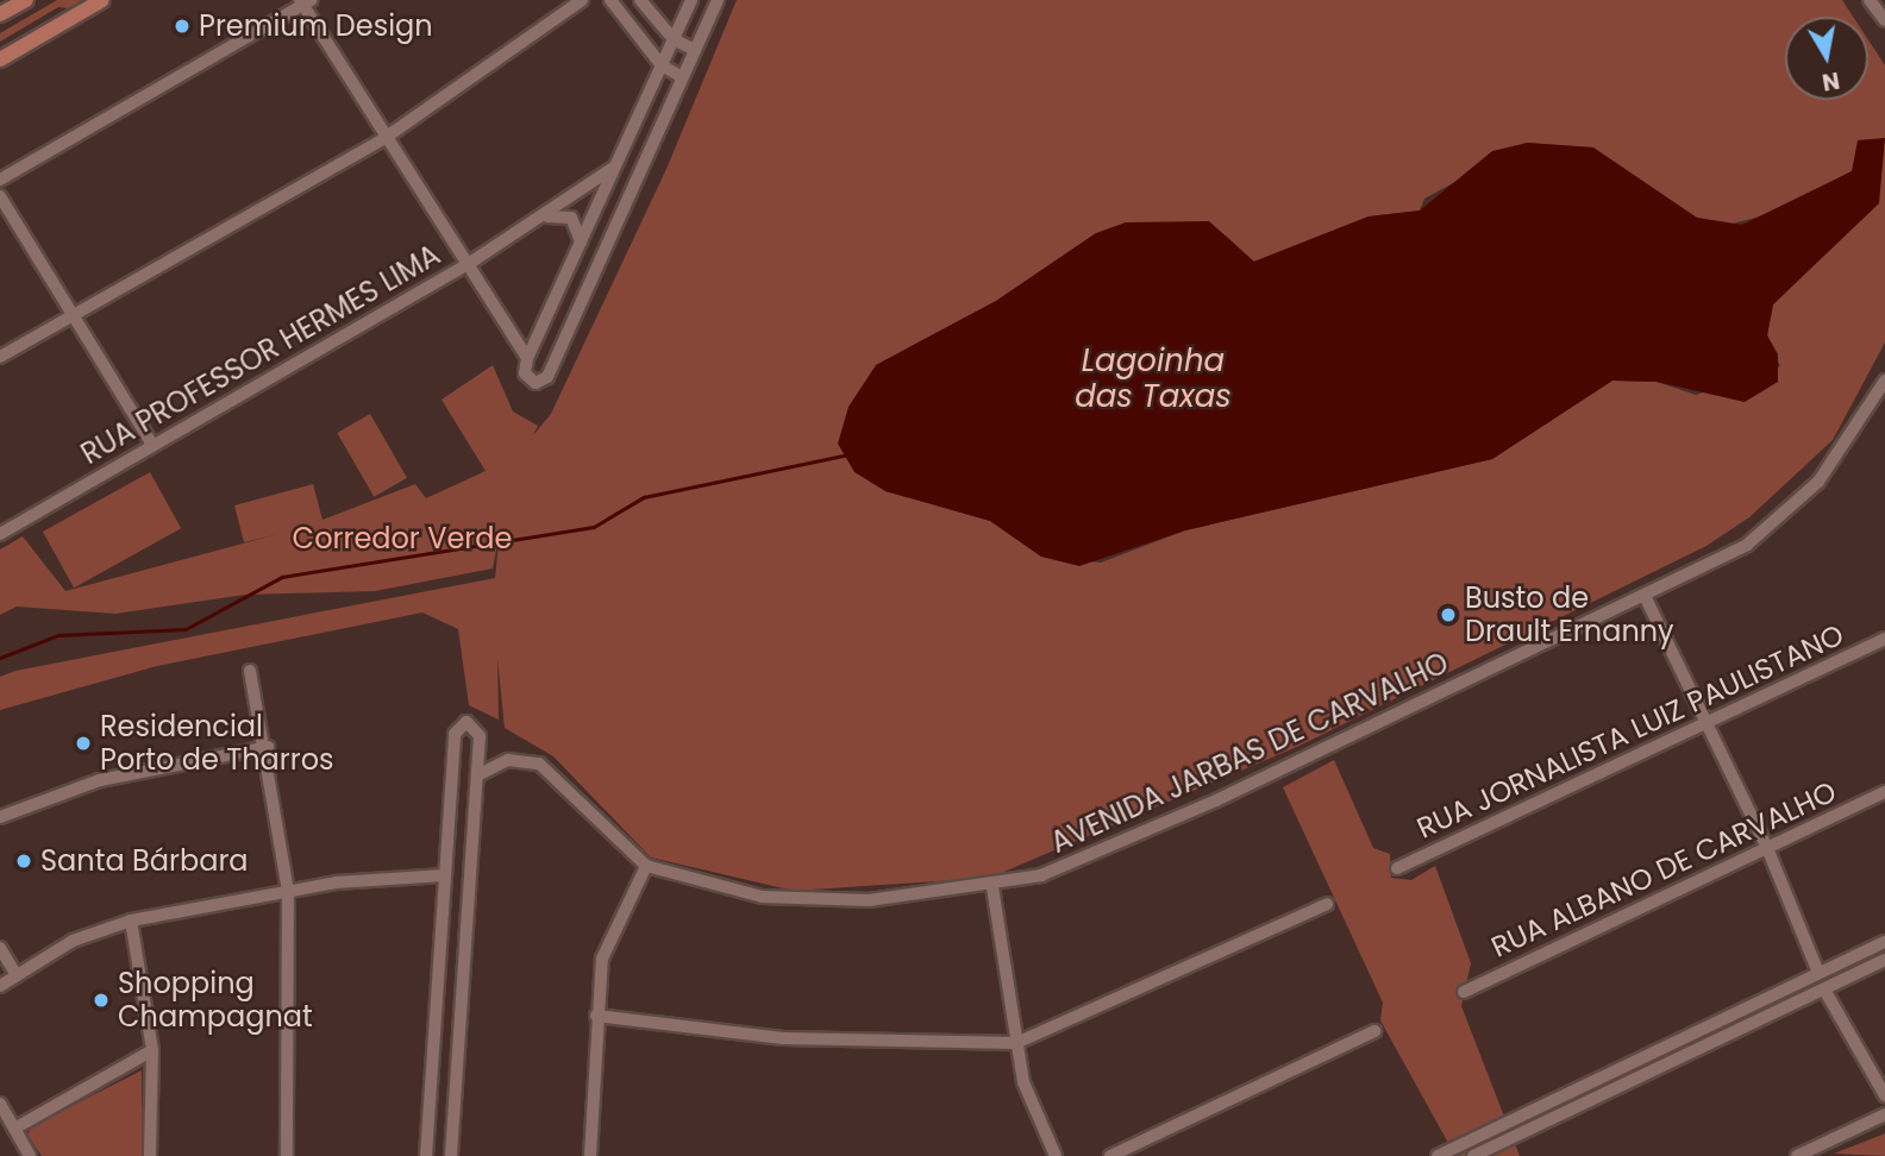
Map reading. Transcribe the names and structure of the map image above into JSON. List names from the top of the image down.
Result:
{
  "streets": {
    "street": [
      "RUA PROFESSOR HERMES LIMA",
      "RUA JORNALISTA LUIZ PAULISTANO",
      "AVENIDA JARBAS DE CARVALHO",
      "RUA ALBANO DE CARVALHO"
    ]
  },
  "water": ["Lagoinha das Taxas"],
  "parks": ["Corredor Verde"],
  "places": [
    "Premium Design",
    "Busto de Drault Ernanny",
    "Residencial Porto de Tharros",
    "Santa Bárbara",
    "Shopping Champagnat"
  ],
  "north": "bottom"
}
